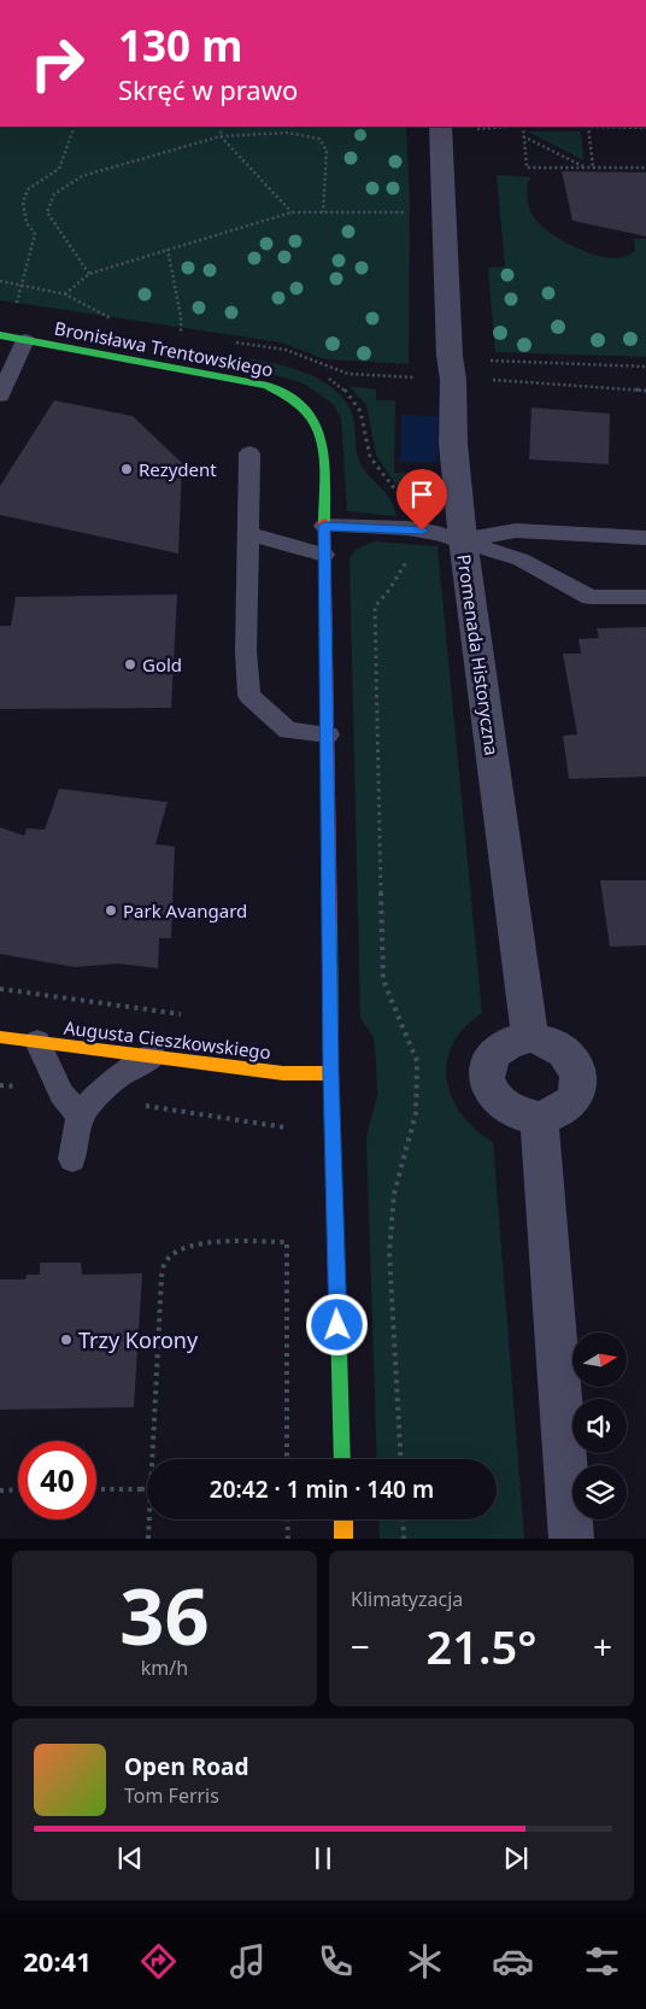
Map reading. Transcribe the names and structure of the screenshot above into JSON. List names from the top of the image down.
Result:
{
  "streets": {
    "street": ["Bronisława Trentowskiego", "Promenada Historyczna", "Augusta Cieszkowskiego"]
  },
  "places": [
    "Rezydent",
    "Gold",
    "Park Avangard",
    "Trzy Korony"
  ],
  "north": "right",
  "page": {
    "turn": ["130 m", "Skręć w prawo"],
    "limit": "40",
    "trip": "20:42 · 1 min · 140 m",
    "tile": [
      ["36", "km/h"],
      "Klimatyzacja"
    ],
    "heat": ["−", "21.5°", "+"],
    "song": ["Open Road", "Tom Ferris"],
    "tabs": "20:41"
  }
}
